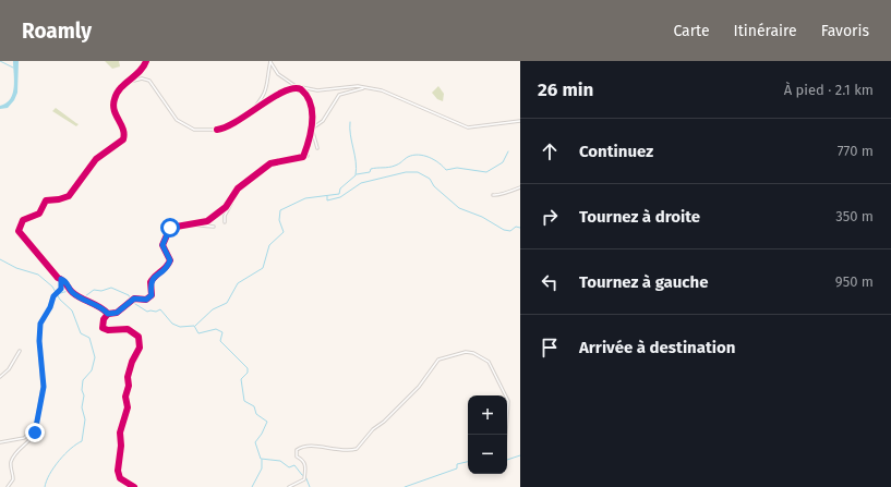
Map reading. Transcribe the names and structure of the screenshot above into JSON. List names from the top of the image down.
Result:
{
  "page": {
    "header": "Roamly",
    "nav": ["Carte", "Itinéraire", "Favoris"],
    "heading": ["26 min", "À pied · 2.1 km"],
    "list": [
      ["Continuez", "770 m"],
      ["Tournez à droite", "350 m"],
      ["Tournez à gauche", "950 m"],
      "Arrivée à destination"
    ],
    "map_buttons": ["+", "−"]
  }
}
